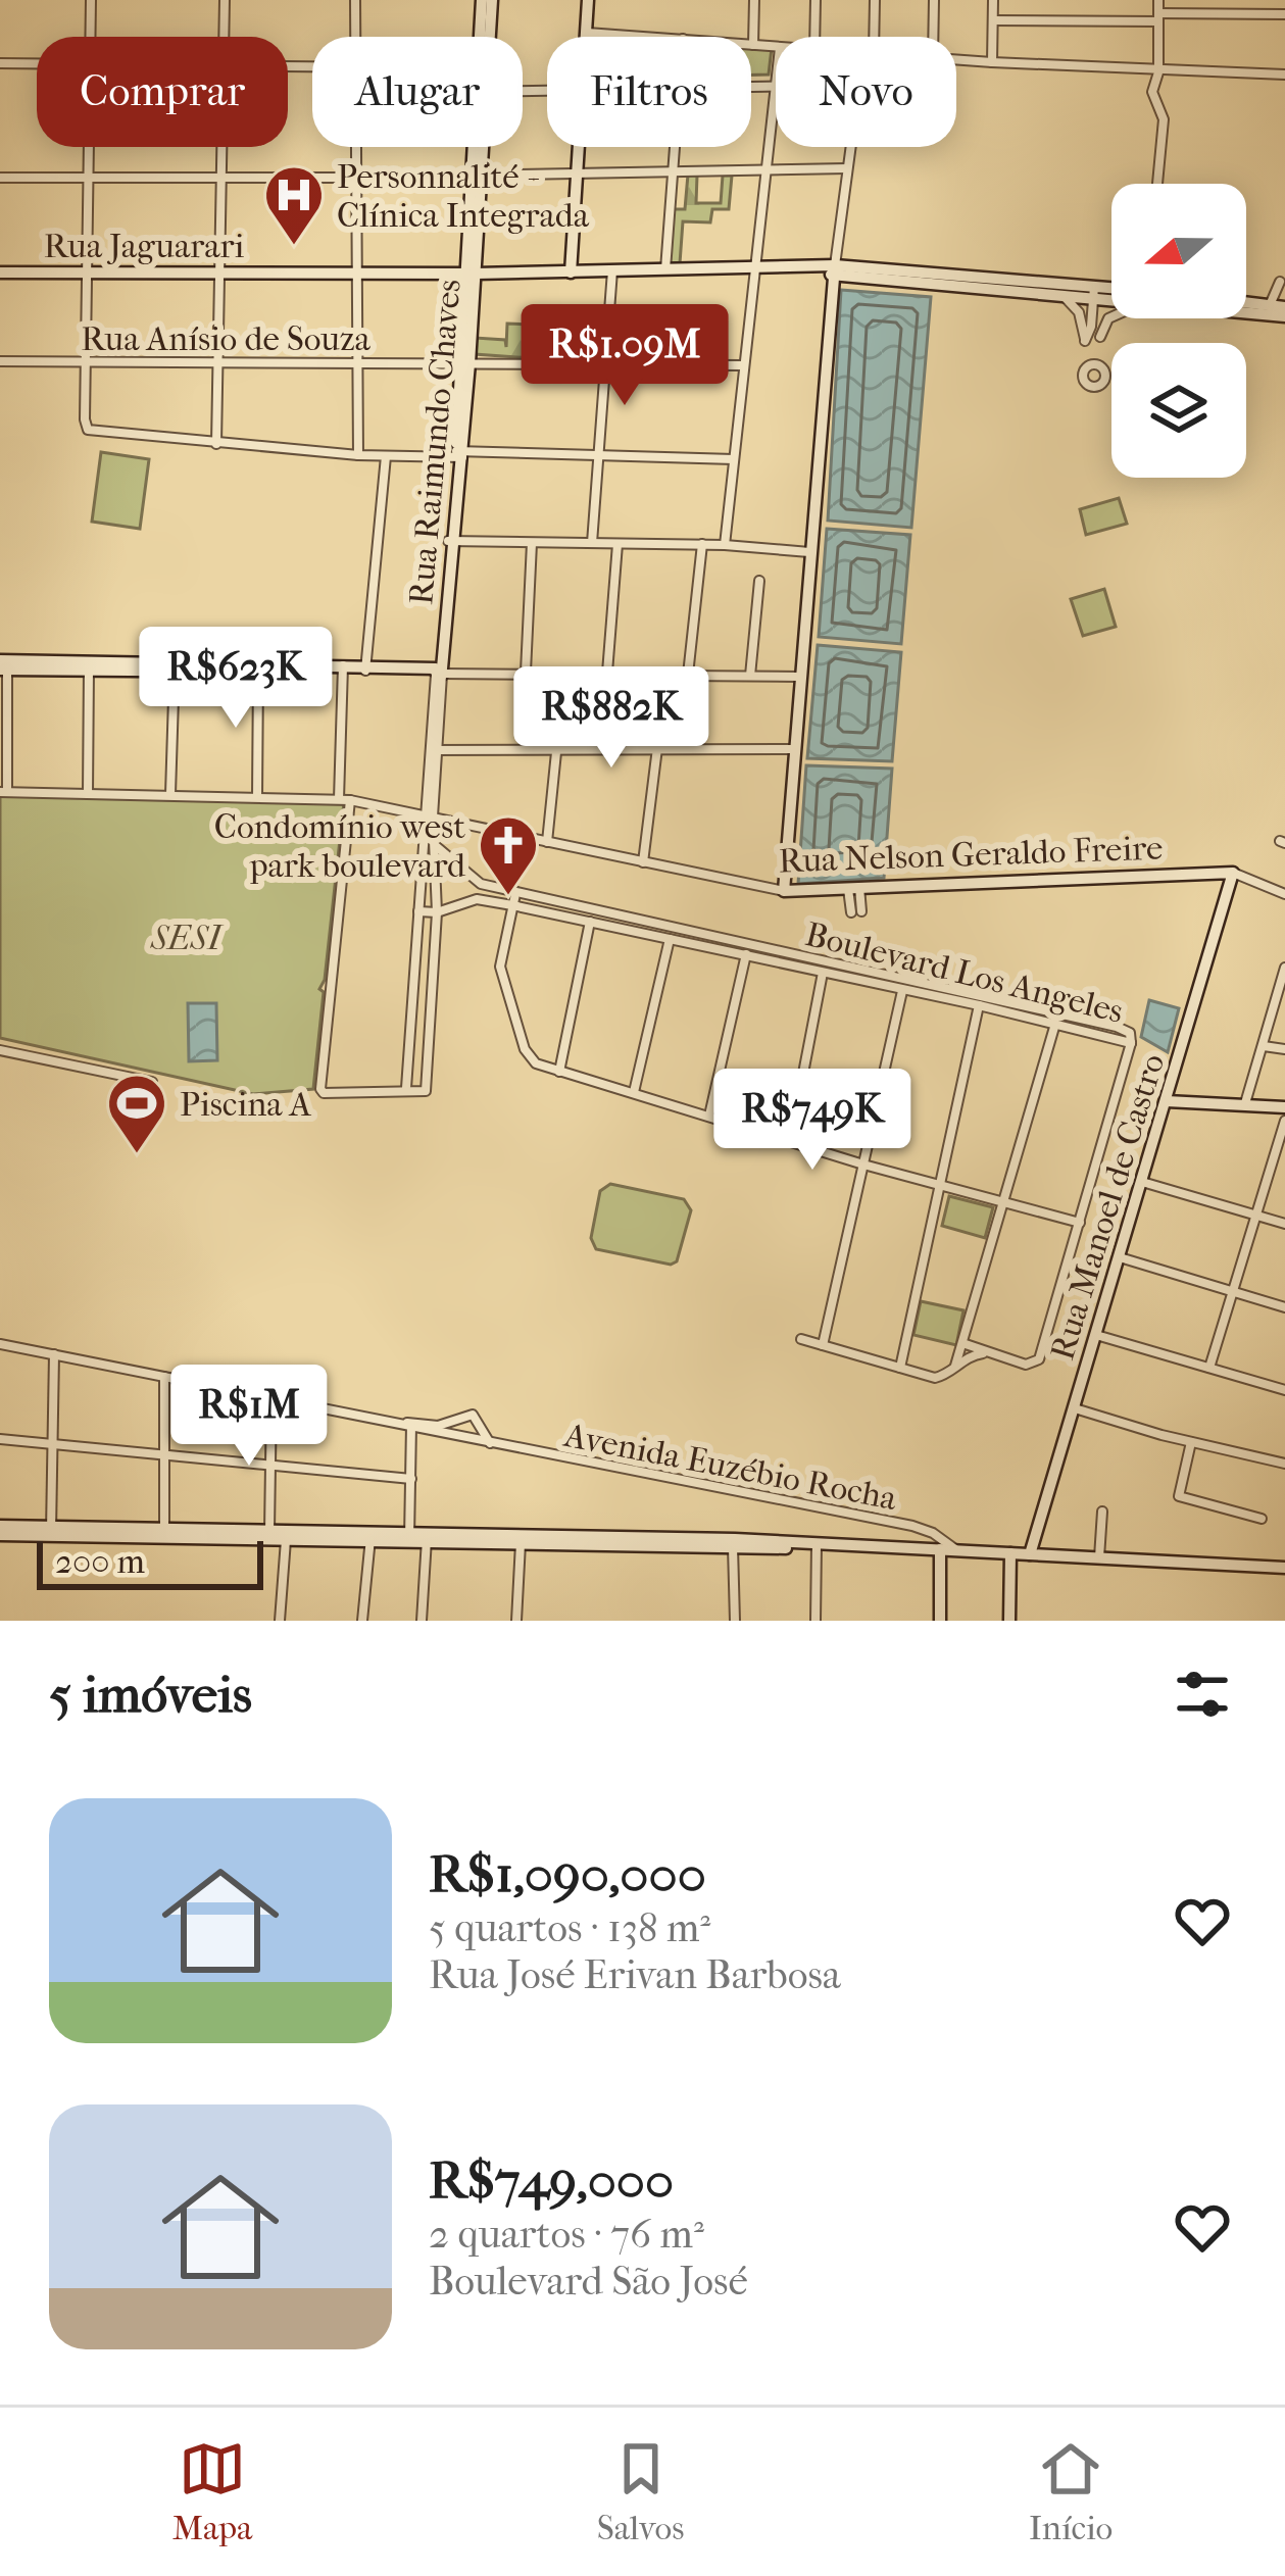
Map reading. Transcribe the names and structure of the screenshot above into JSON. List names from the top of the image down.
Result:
{
  "streets": {
    "main road": [
      "Rua Jaguarari",
      "Rua Raimundo Chaves",
      "Rua Nelson Geraldo Freire",
      "Rua Manoel de Castro"
    ],
    "street": ["Rua Anísio de Souza", "Boulevard Los Angeles", "Avenida Euzébio Rocha"]
  },
  "crossings": [
    ["Rua Jaguarari", "Rua Raimundo Chaves"],
    ["Rua Anísio de Souza", "Rua Raimundo Chaves"],
    ["Rua Raimundo Chaves", "Rua Nelson Geraldo Freire"],
    ["Rua Raimundo Chaves", "Boulevard Los Angeles"],
    ["Rua Nelson Geraldo Freire", "Rua Manoel de Castro"]
  ],
  "parks": ["SESI"],
  "places": {
    "hospital": ["Personnalité - Clínica Integrada"],
    "church": ["Condomínio west park boulevard"],
    "sports": ["Piscina A"]
  },
  "scale_bar": "200 m",
  "north": "left",
  "page": {
    "chip": [
      "Comprar",
      "Alugar",
      "Filtros",
      "Novo"
    ],
    "price": [
      "R$1.09M",
      "R$623K",
      "R$882K",
      "R$749K",
      "R$1M"
    ],
    "scale": "200 m",
    "heading": "5 imóveis",
    "list": [
      {
        "name": "R$1,090,000",
        "note": "5 quartos · 138 m² · Rua José Erivan Barbosa"
      },
      {
        "name": "R$749,000",
        "note": "2 quartos · 76 m² · Boulevard São José"
      }
    ],
    "tabs": ["Mapa", "Salvos", "Início"]
  }
}
